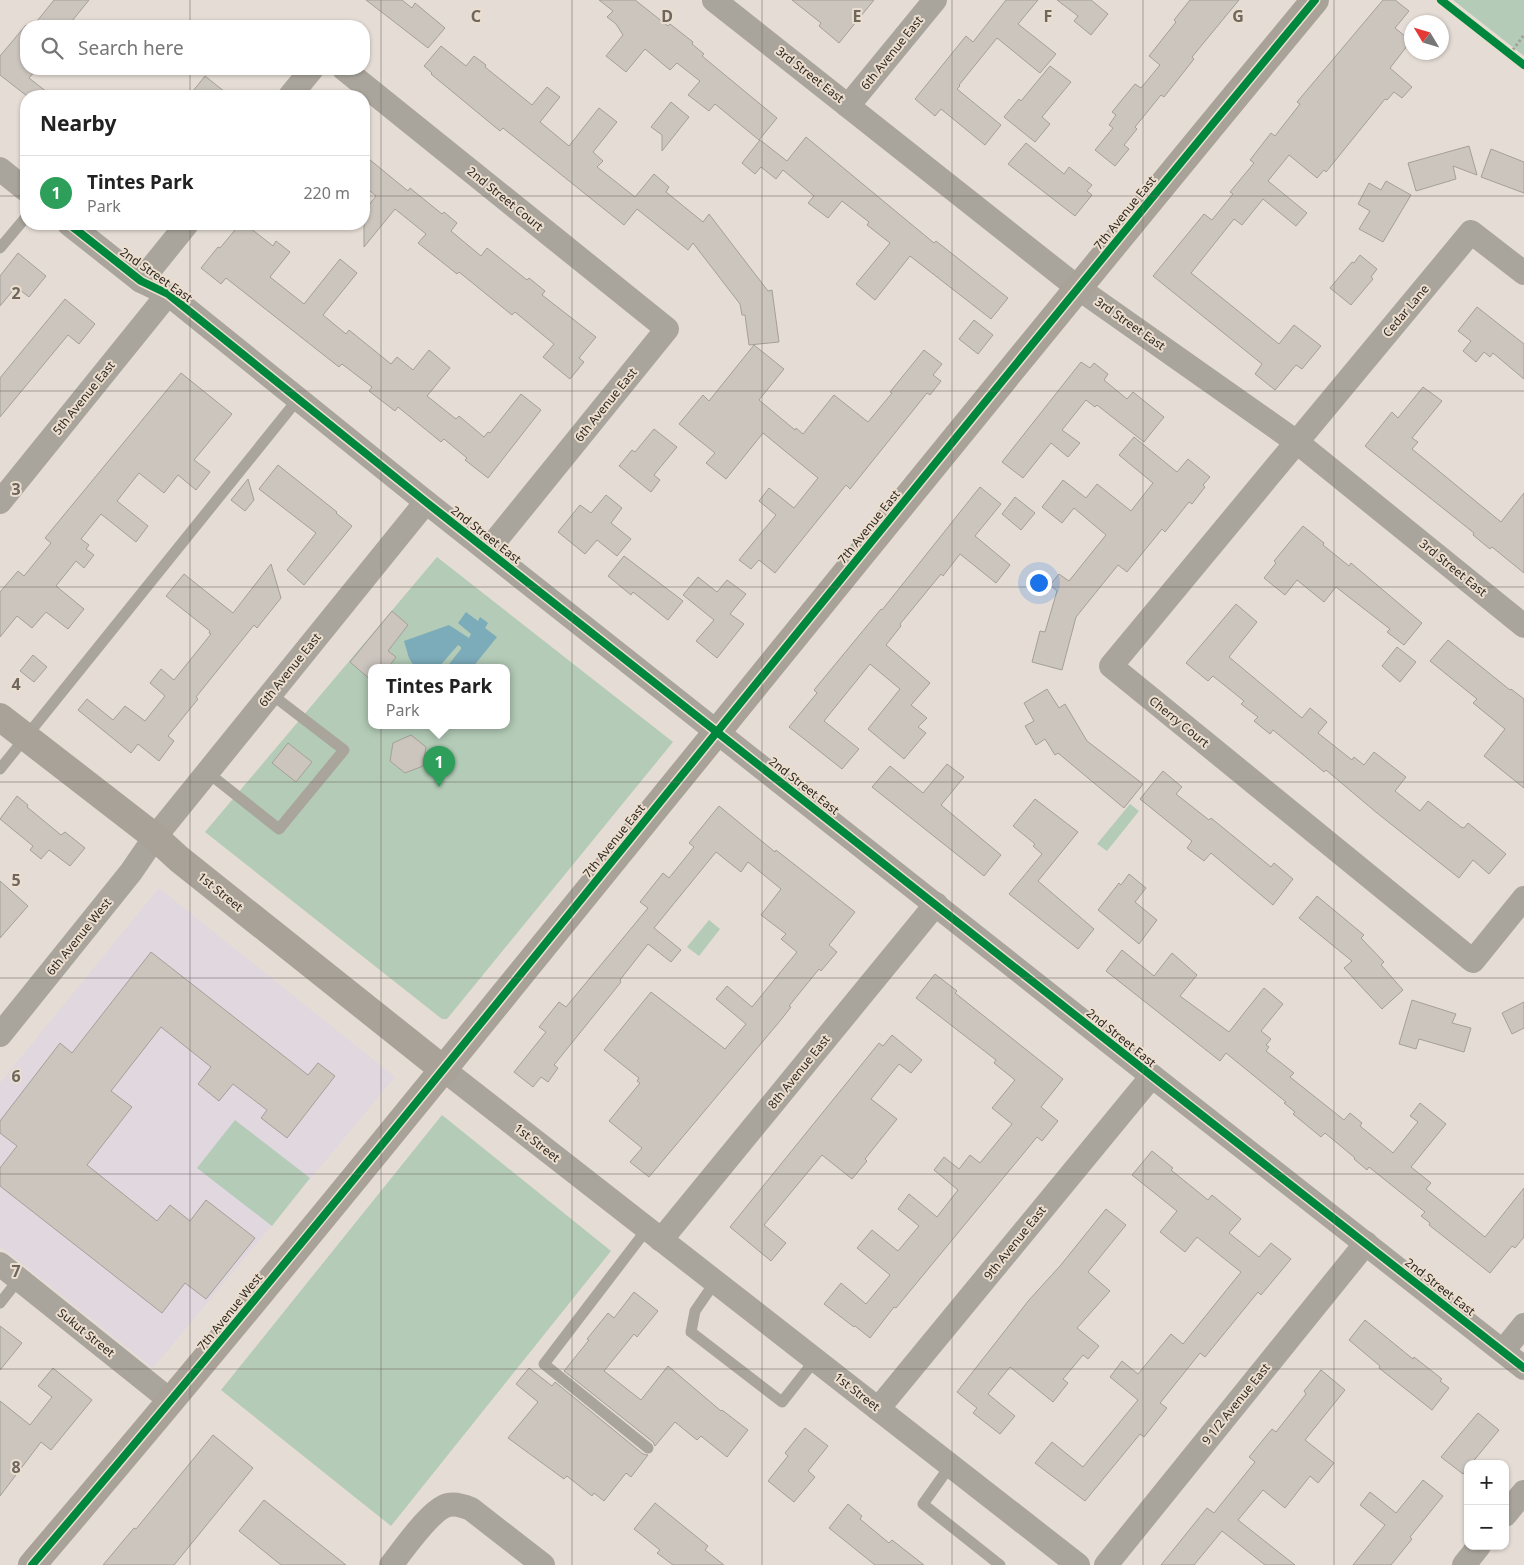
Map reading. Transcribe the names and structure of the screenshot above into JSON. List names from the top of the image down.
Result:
{
  "streets": {
    "street": [
      "6th Avenue East",
      "3rd Street East",
      "2nd Street Court",
      "7th Avenue East",
      "2nd Street East",
      "Cedar Lane",
      "5th Avenue East",
      "Cherry Court",
      "1st Street",
      "6th Avenue West",
      "8th Avenue East",
      "9th Avenue East",
      "7th Avenue West",
      "Sukut Street",
      "9 1/2 Avenue East"
    ]
  },
  "crossings": [
    ["6th Avenue East", "3rd Street East"],
    ["6th Avenue East", "2nd Street Court"],
    ["6th Avenue East", "2nd Street East"],
    ["6th Avenue East", "1st Street"],
    ["6th Avenue East", "6th Avenue West"],
    ["3rd Street East", "7th Avenue East"],
    ["3rd Street East", "Cedar Lane"],
    ["3rd Street East", "Cherry Court"],
    ["7th Avenue East", "2nd Street East"],
    ["7th Avenue East", "1st Street"],
    ["7th Avenue East", "7th Avenue West"],
    ["2nd Street East", "5th Avenue East"],
    ["2nd Street East", "8th Avenue East"],
    ["2nd Street East", "9th Avenue East"],
    ["2nd Street East", "9 1/2 Avenue East"],
    ["Cedar Lane", "Cherry Court"],
    ["1st Street", "6th Avenue West"],
    ["1st Street", "8th Avenue East"],
    ["1st Street", "9th Avenue East"],
    ["1st Street", "7th Avenue West"],
    ["7th Avenue West", "Sukut Street"]
  ],
  "north": "top left",
  "page": {
    "search": "Search here",
    "heading": "Nearby",
    "list": [
      {
        "mark": "1",
        "name": "Tintes Park",
        "note": "Park",
        "value": "220 m"
      }
    ],
    "popup": ["Tintes Park", "Park"],
    "pins": "1",
    "map_buttons": ["+", "−"]
  },
  "grid": {
    "columns": [
      "C",
      "D",
      "E",
      "F",
      "G"
    ],
    "rows": [
      "2",
      "3",
      "4",
      "5",
      "6",
      "7",
      "8"
    ]
  }
}
